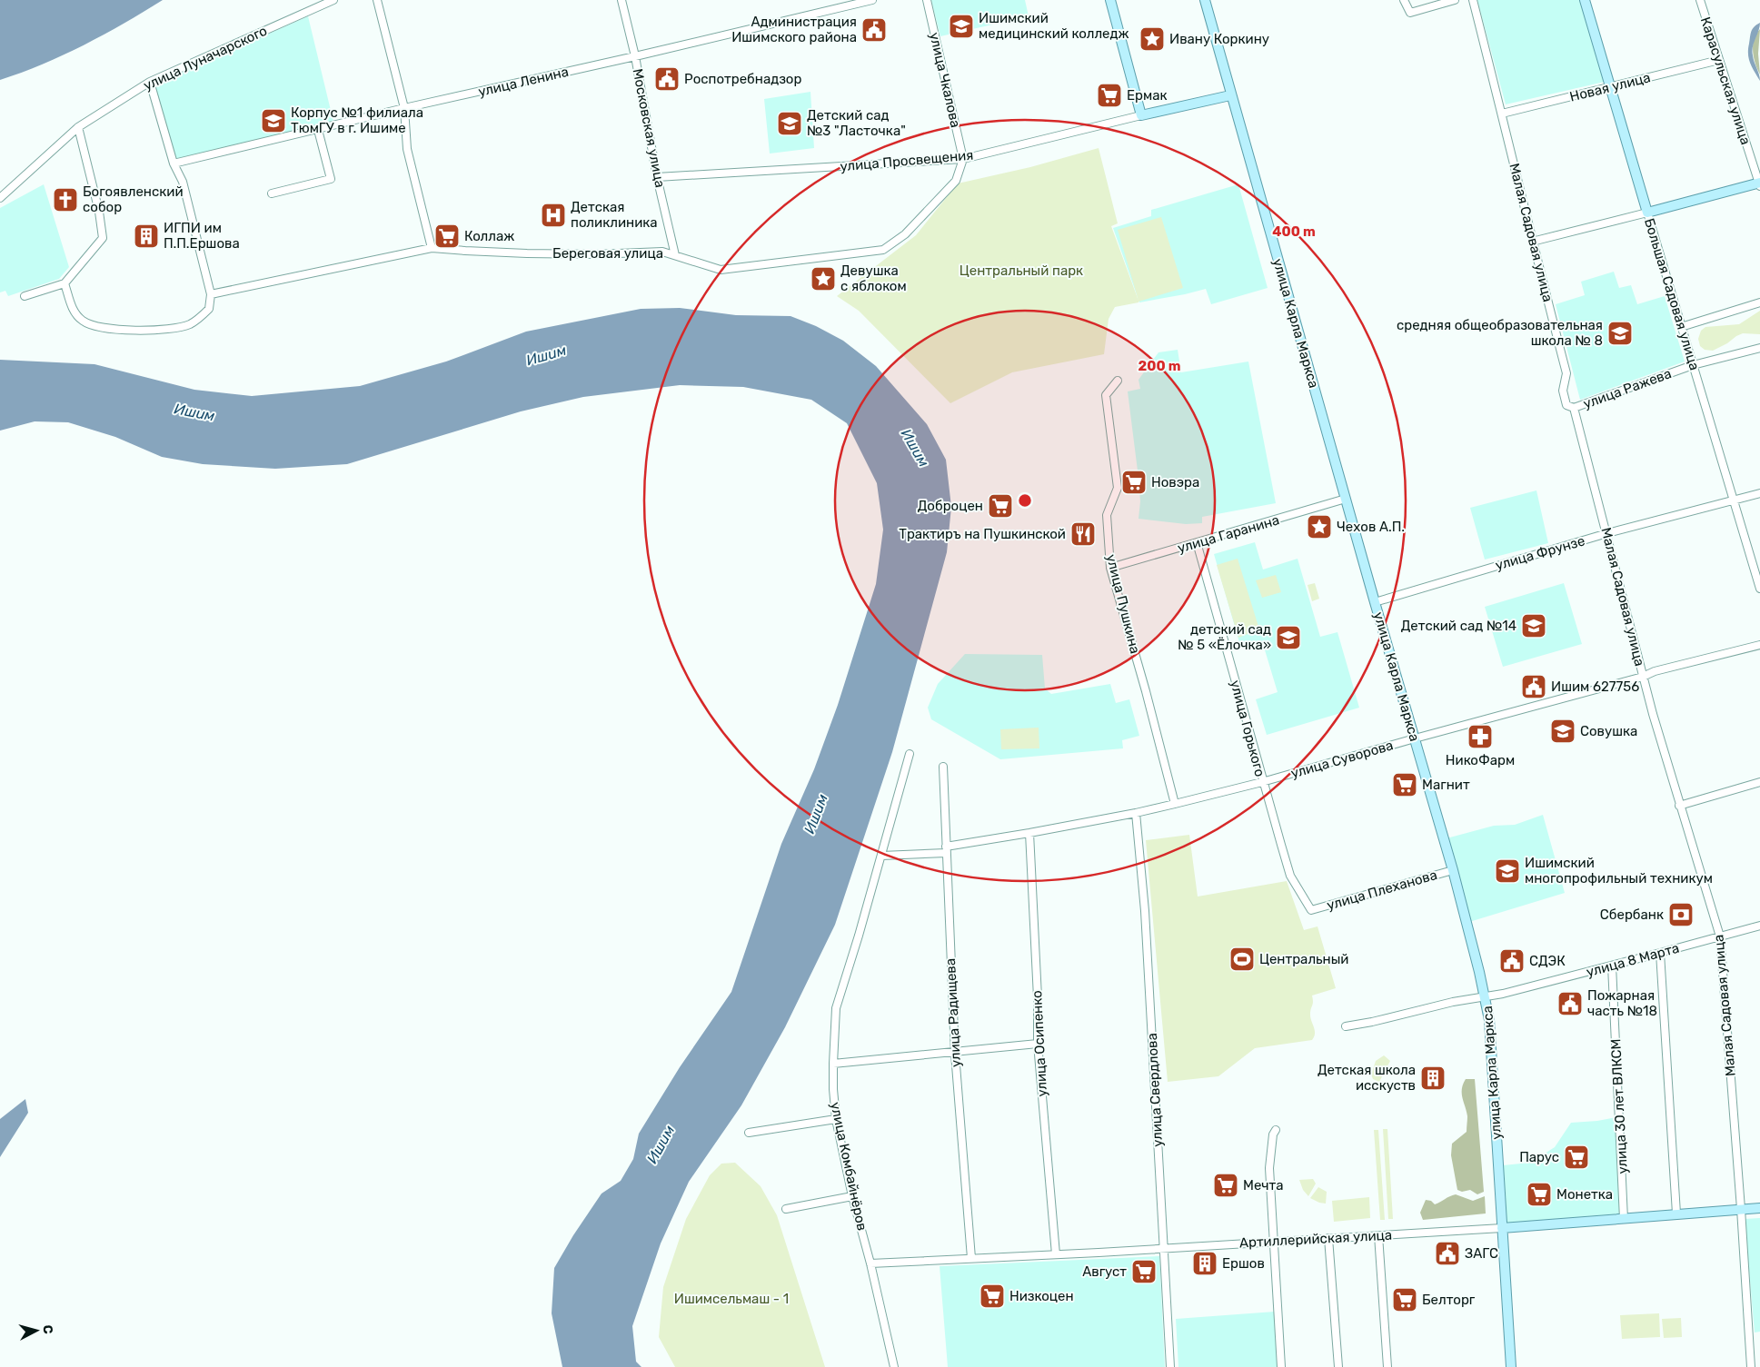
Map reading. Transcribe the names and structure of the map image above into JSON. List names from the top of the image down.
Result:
{
  "streets": {
    "main road": [
      "улица Просвещения",
      "Большая Садовая улица",
      "улица Карла Маркса",
      "Артиллерийская улица"
    ],
    "street": [
      "улица Луначарского",
      "улица Чкалова",
      "Карасульская улица",
      "улица Ленина",
      "Новая улица",
      "Московская улица",
      "Малая Садовая улица",
      "Береговая улица",
      "улица Ражева",
      "улица Гаранина",
      "улица Фрунзе",
      "улица Пушкина",
      "улица Горького",
      "улица Суворова",
      "улица Плеханова",
      "улица 8 Марта",
      "улица Радищева",
      "улица Осипенко",
      "улица Свердлова",
      "улица 30 лет ВЛКСМ",
      "улица Комбайнёров"
    ]
  },
  "crossings": [
    ["улица Чкалова", "улица Просвещения"],
    ["улица Чкалова", "Береговая улица"],
    ["Карасульская улица", "Новая улица"],
    ["улица Ленина", "Московская улица"],
    ["Новая улица", "Малая Садовая улица"],
    ["Новая улица", "Большая Садовая улица"],
    ["Московская улица", "улица Просвещения"],
    ["Московская улица", "Береговая улица"],
    ["улица Просвещения", "Береговая улица"],
    ["улица Просвещения", "улица Карла Маркса"],
    ["Малая Садовая улица", "улица Ражева"],
    ["Малая Садовая улица", "улица Фрунзе"],
    ["Малая Садовая улица", "улица Суворова"],
    ["Малая Садовая улица", "улица 8 Марта"],
    ["Малая Садовая улица", "Артиллерийская улица"],
    ["Большая Садовая улица", "улица Ражева"],
    ["Большая Садовая улица", "улица Фрунзе"],
    ["улица Карла Маркса", "улица Гаранина"],
    ["улица Карла Маркса", "улица Фрунзе"],
    ["улица Карла Маркса", "улица Суворова"],
    ["улица Карла Маркса", "улица Плеханова"],
    ["улица Карла Маркса", "улица 8 Марта"],
    ["улица Карла Маркса", "Артиллерийская улица"],
    ["улица Гаранина", "улица Пушкина"],
    ["улица Гаранина", "улица Горького"],
    ["улица Пушкина", "улица Суворова"],
    ["улица Горького", "улица Суворова"],
    ["улица Горького", "улица Плеханова"],
    ["улица Суворова", "улица Радищева"],
    ["улица Суворова", "улица Осипенко"],
    ["улица Суворова", "улица Свердлова"],
    ["улица Суворова", "улица Комбайнёров"],
    ["улица 8 Марта", "улица 30 лет ВЛКСМ"],
    ["улица Радищева", "Артиллерийская улица"],
    ["улица Осипенко", "Артиллерийская улица"],
    ["улица Свердлова", "Артиллерийская улица"],
    ["улица 30 лет ВЛКСМ", "Артиллерийская улица"],
    ["улица Комбайнёров", "Артиллерийская улица"]
  ],
  "water": ["Ишим"],
  "parks": ["Центральный парк", "Ишимсельмаш - 1"],
  "places": {
    "school or university": [
      "Ишимский медицинский колледж",
      "Корпус №1 филиала ТюмГУ в г. Ишиме",
      "Детский сад №3 \"Ласточка\"",
      "средняя общеобразовательная школа № 8",
      "Детский сад №14",
      "детский сад № 5 «Ёлочка»",
      "Совушка",
      "Ишимский многопрофильный техникум"
    ],
    "public building": [
      "Администрация Ишимского района",
      "Роспотребнадзор",
      "Ишим 627756",
      "СДЭК",
      "Пожарная часть №18",
      "ЗАГС"
    ],
    "place": ["Ивану Коркину", "Девушка с яблоком", "Чехов А.П."],
    "supermarket": [
      "Ермак",
      "Коллаж",
      "Новэра",
      "Доброцен",
      "Магнит",
      "Парус",
      "Мечта",
      "Монетка",
      "Август",
      "Низкоцен",
      "Белторг"
    ],
    "church": ["Богоявленский собор"],
    "hospital": ["Детская поликлиника"],
    "building": ["ИГПИ им П.П.Ершова", "Детская школа исскуств", "Ершов"],
    "restaurant": ["Трактиръ на Пушкинской"],
    "pharmacy": ["НикоФарм"],
    "bank": ["Сбербанк"],
    "sports": ["Центральный"]
  },
  "north": "right",
  "rings": ["400 m", "200 m"]
}
